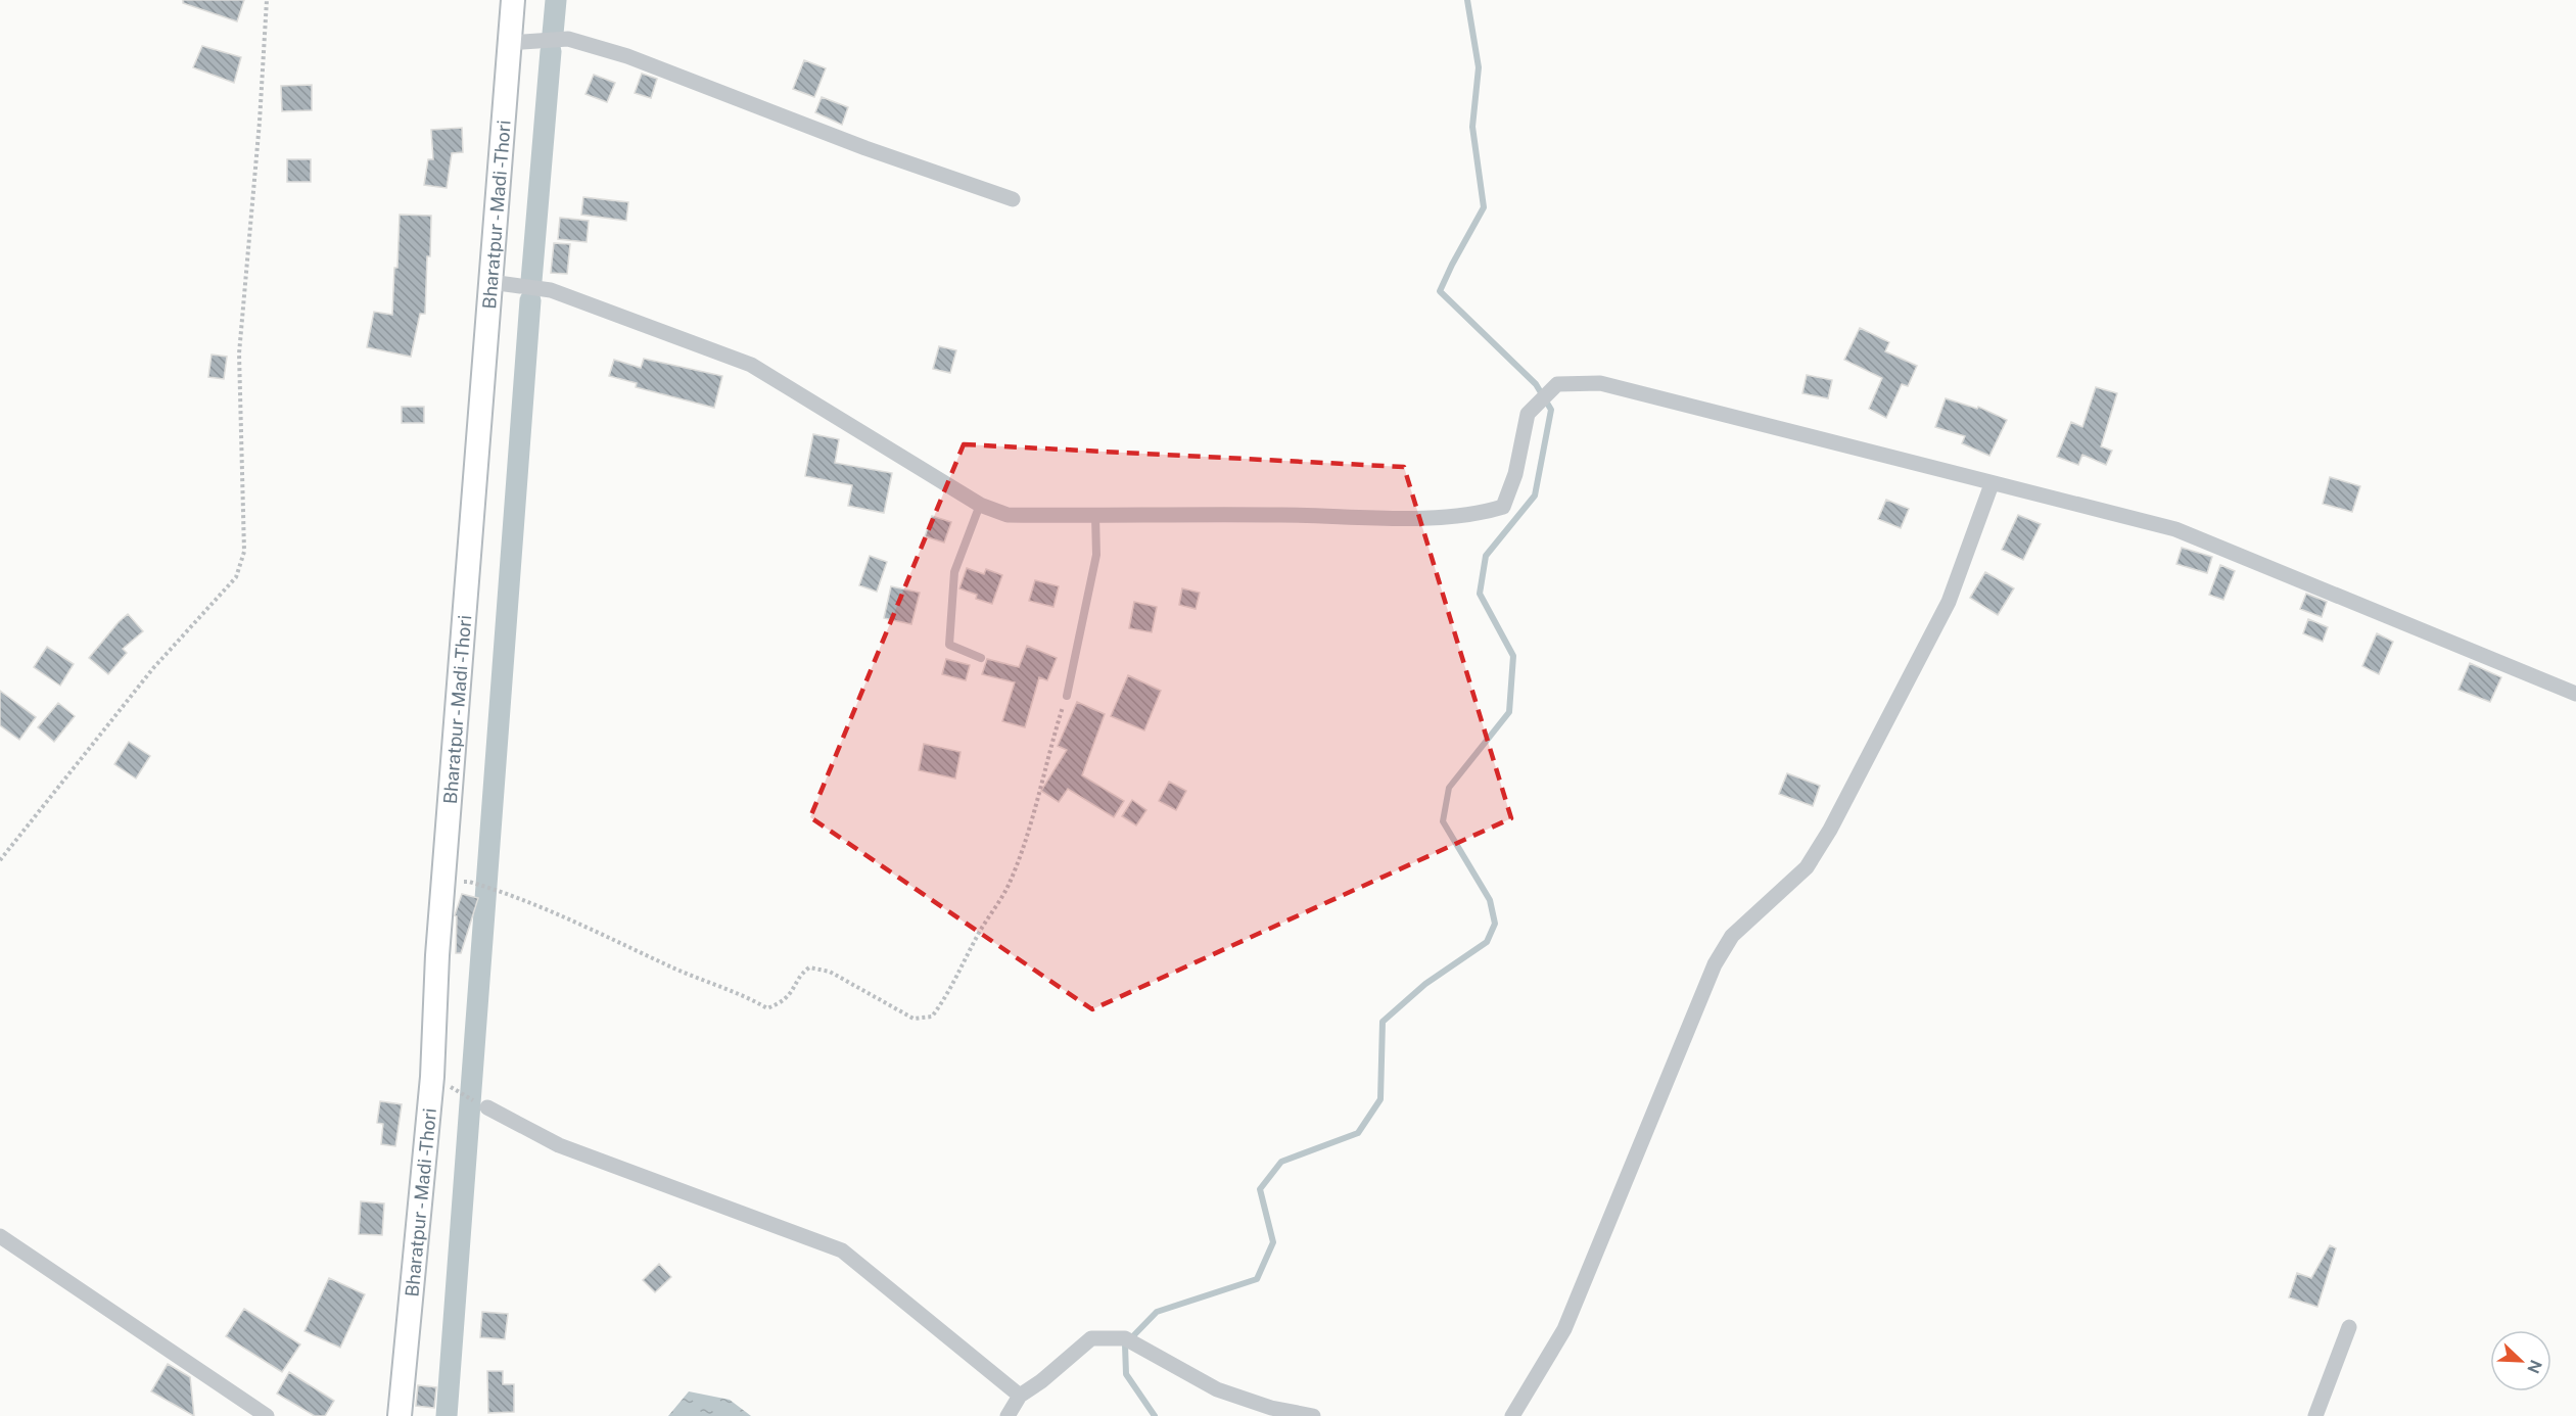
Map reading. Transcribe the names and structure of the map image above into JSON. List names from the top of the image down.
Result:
{
  "streets": {
    "main road": ["Bharatpur - Madi -Thori"]
  },
  "north": "bottom right"
}
